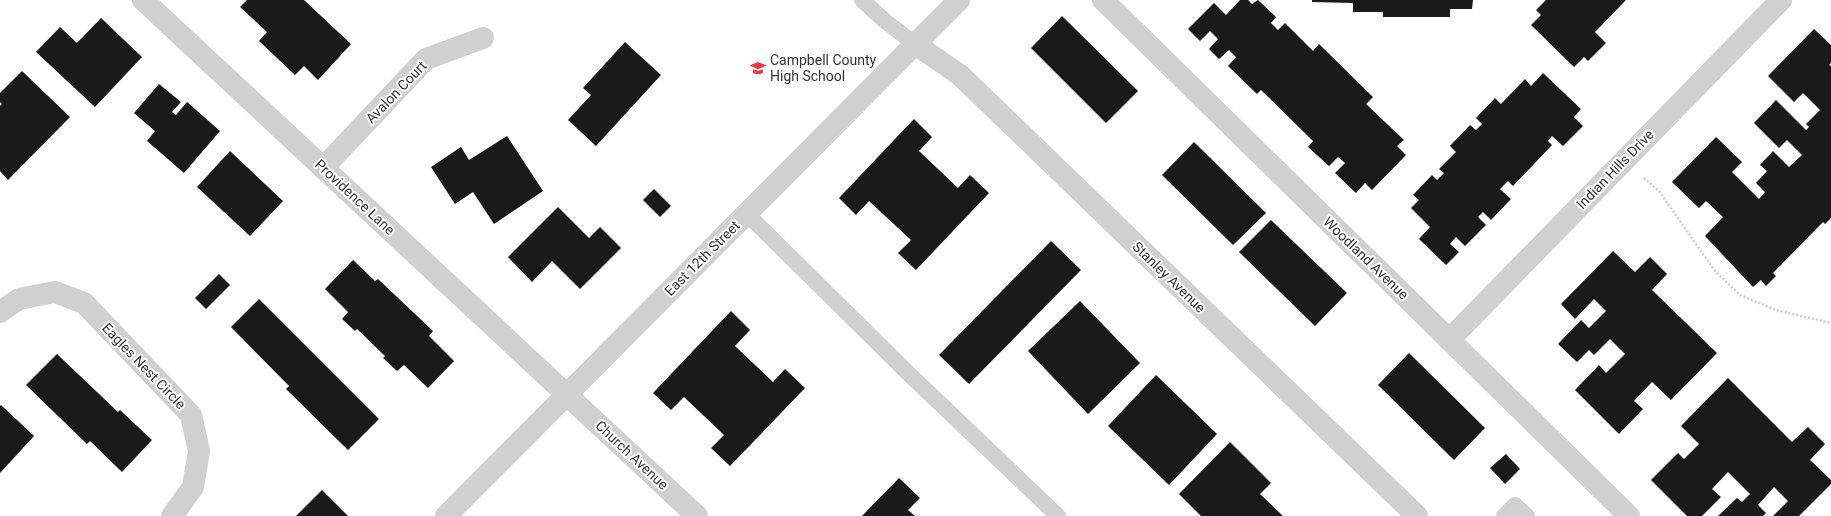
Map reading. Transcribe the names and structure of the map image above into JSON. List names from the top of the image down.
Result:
{
  "streets": {
    "street": [
      "Avalon Court",
      "Indian Hills Drive",
      "Providence Lane",
      "East 12th Street",
      "Woodland Avenue",
      "Stanley Avenue",
      "Eagles Nest Circle",
      "Church Avenue"
    ]
  },
  "crossings": [
    ["Avalon Court", "Providence Lane"],
    ["Indian Hills Drive", "Woodland Avenue"],
    ["Providence Lane", "East 12th Street"],
    ["Providence Lane", "Church Avenue"],
    ["East 12th Street", "Stanley Avenue"],
    ["East 12th Street", "Church Avenue"]
  ],
  "places": {
    "school or university": ["Campbell County High School"]
  }
}
